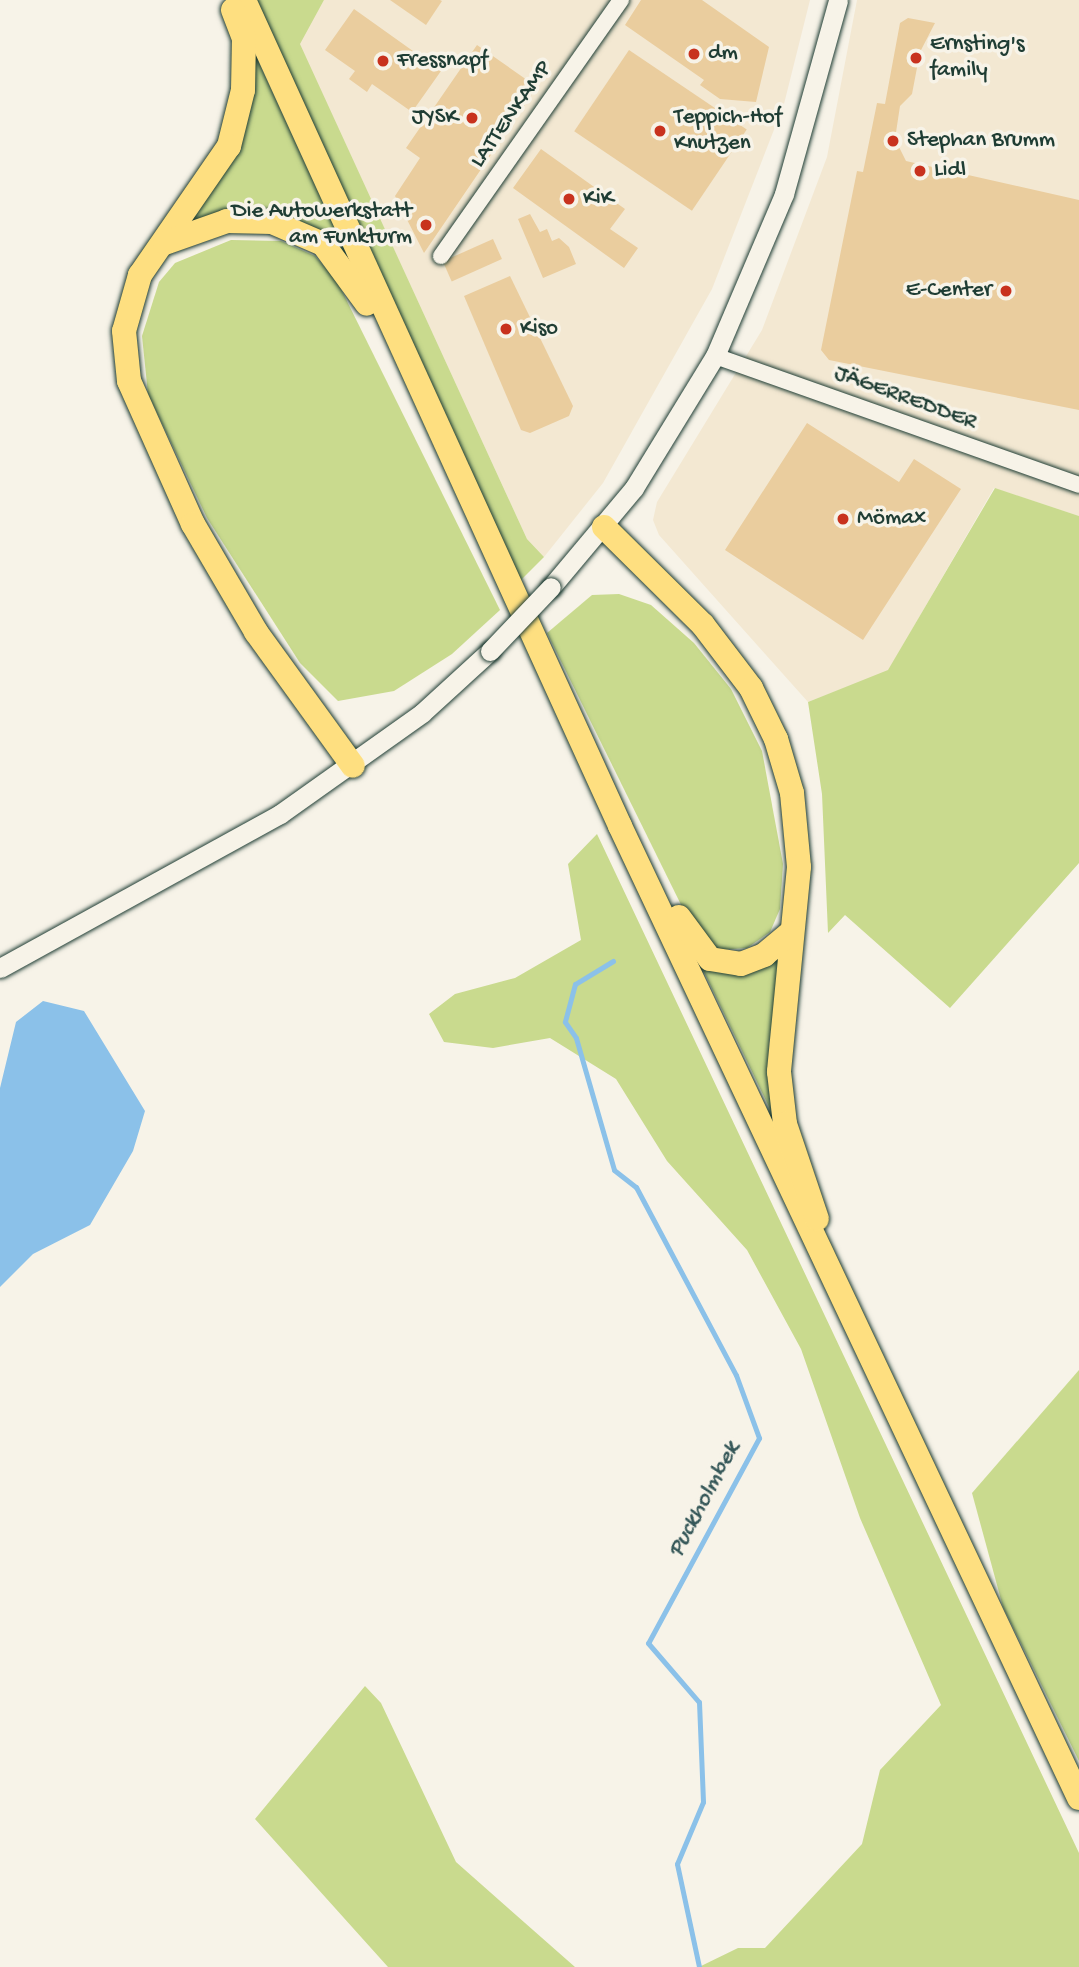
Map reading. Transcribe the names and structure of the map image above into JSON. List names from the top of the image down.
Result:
{
  "streets": {
    "street": ["LATTENKAMP", "JÄGERREDDER"]
  },
  "water": ["Puckholmbek"],
  "places": [
    "dm",
    "Ernsting's family",
    "Fressnapf",
    "JYSK",
    "Teppich-Hof Knutzen",
    "Stephan Brumm",
    "Lidl",
    "KiK",
    "Die Autowerkstatt am Funkturm",
    "E-Center",
    "Kiso",
    "Mömax"
  ]
}
